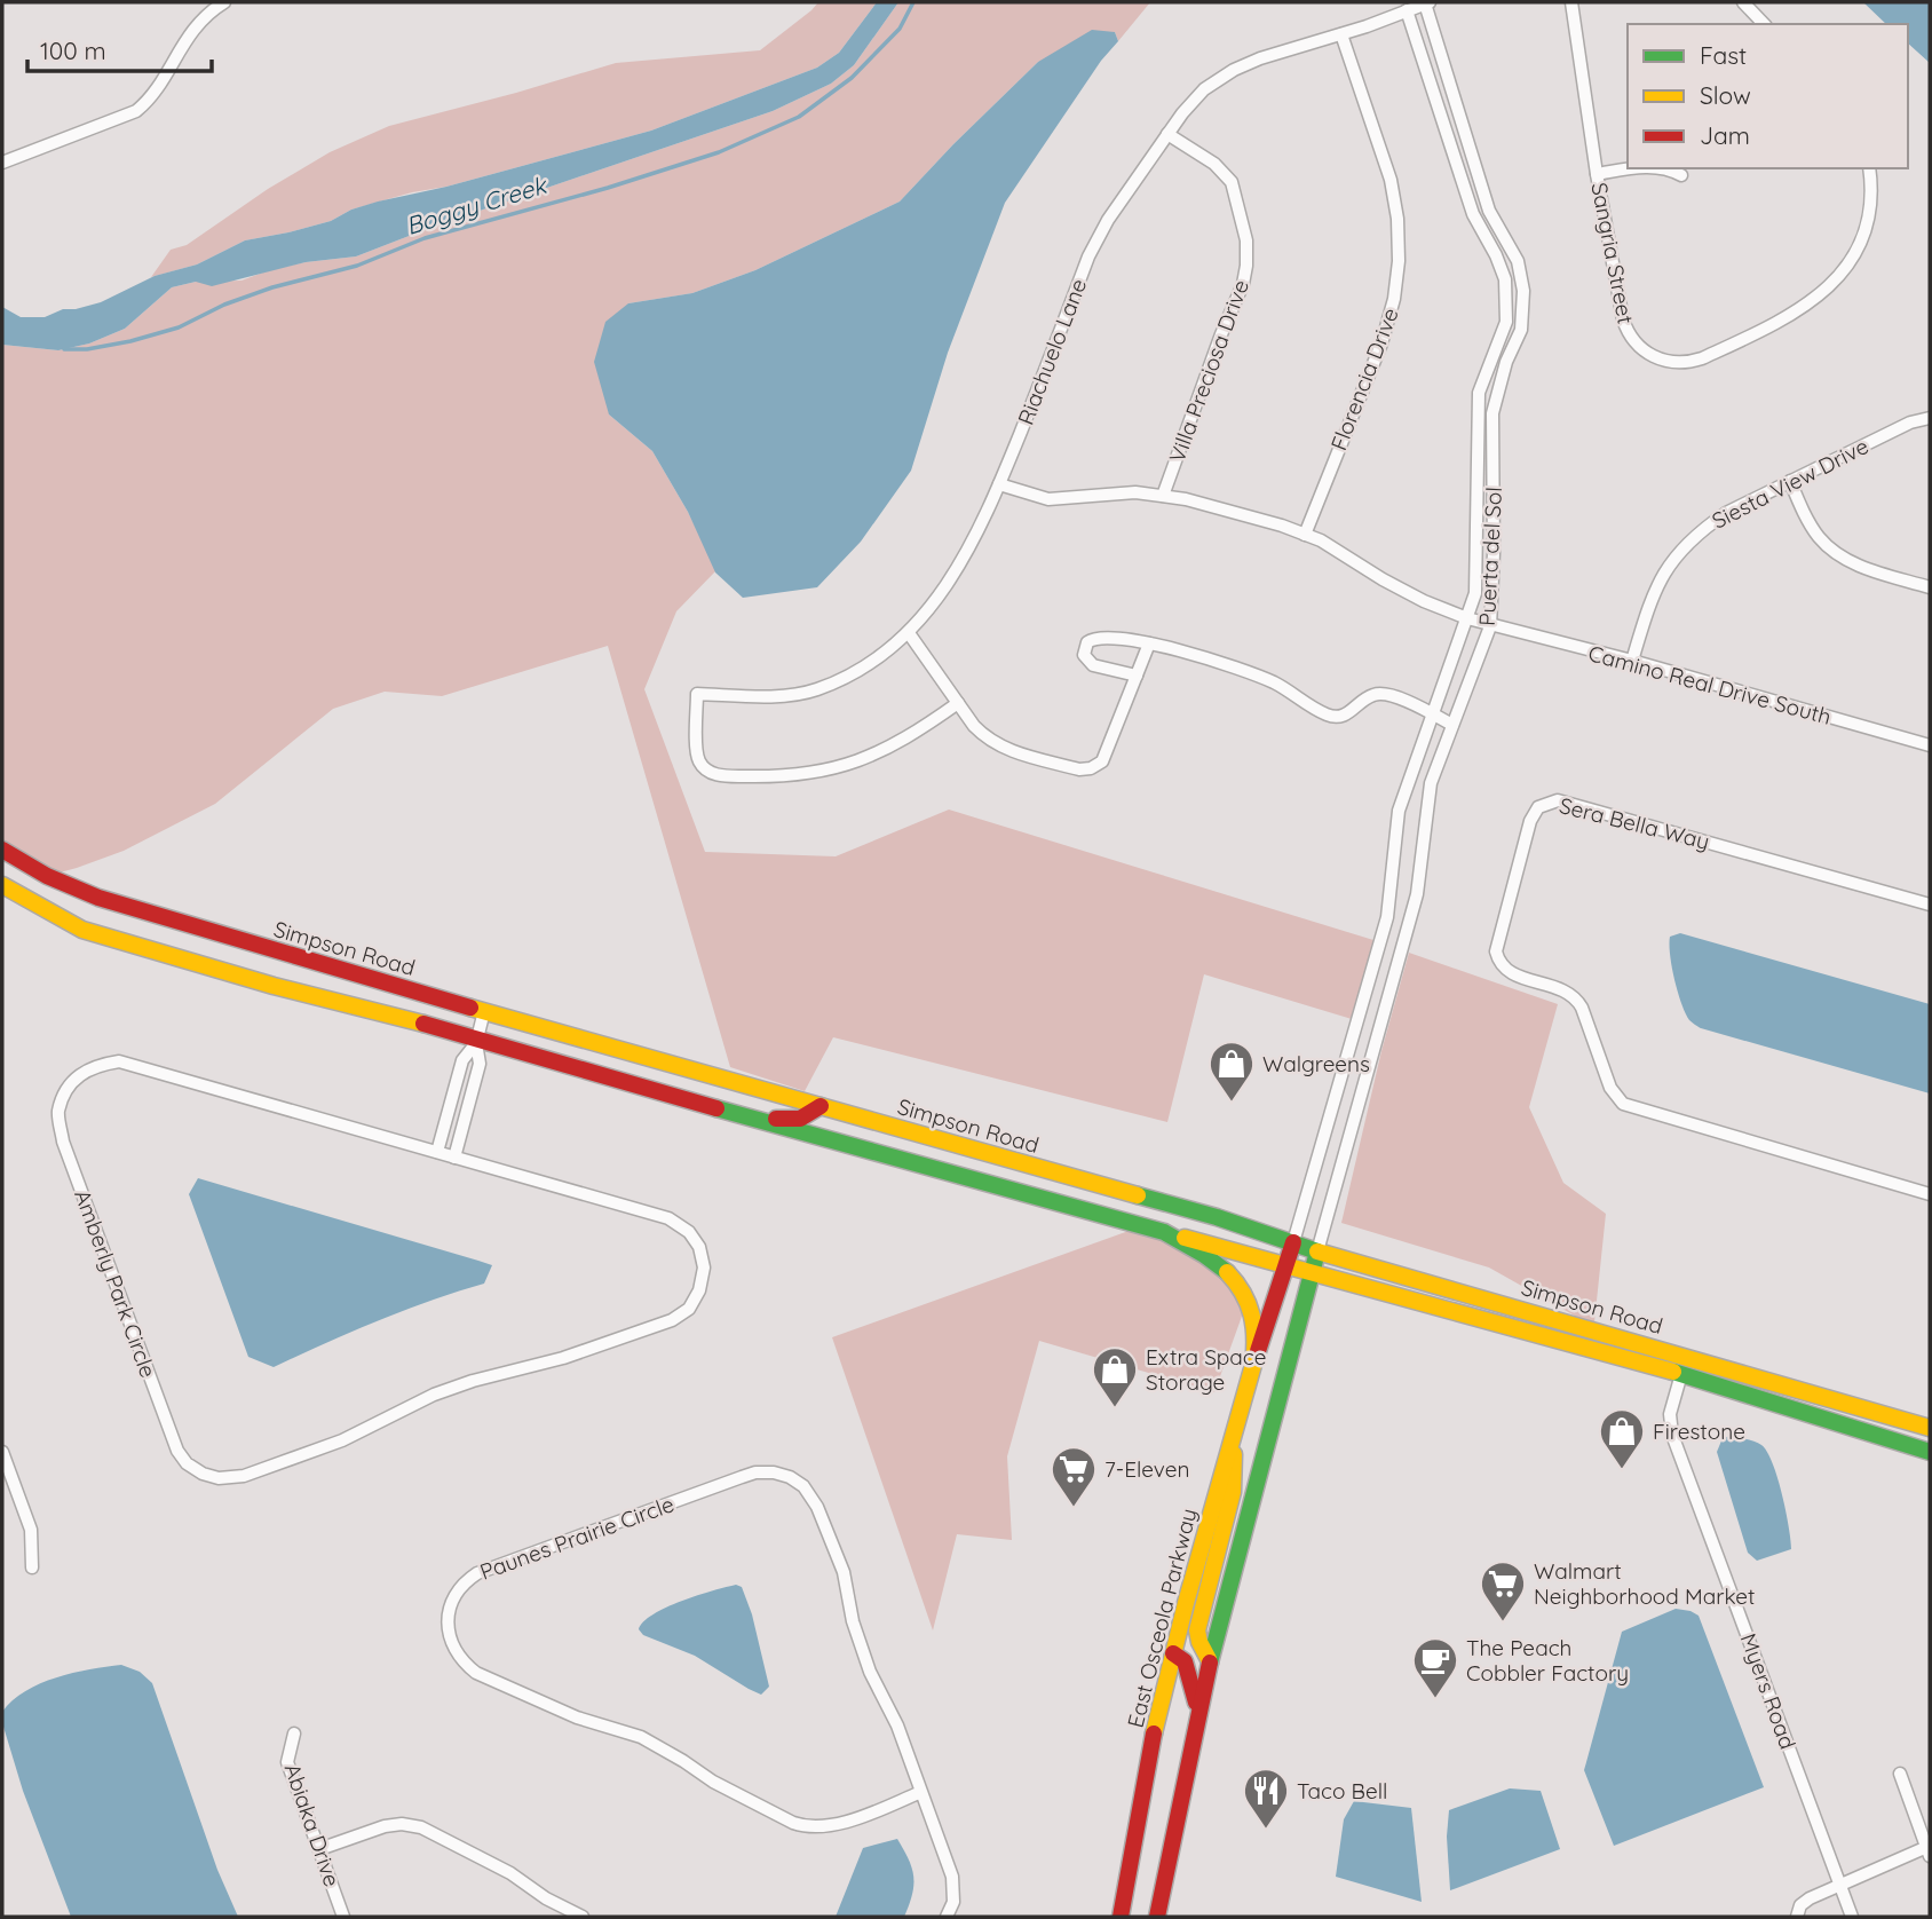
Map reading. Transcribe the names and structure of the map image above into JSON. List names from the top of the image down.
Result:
{
  "streets": {
    "main road": ["Simpson Road", "East Osceola Parkway"],
    "street": [
      "Sangria Street",
      "Riachuelo Lane",
      "Villa Preciosa Drive",
      "Florencia Drive",
      "Siesta View Drive",
      "Puerta del Sol",
      "Camino Real Drive South",
      "Sera Bella Way",
      "Amberly Park Circle",
      "Paunes Prairie Circle",
      "Myers Road",
      "Abiaka Drive"
    ]
  },
  "crossings": [
    ["Riachuelo Lane", "Villa Preciosa Drive"],
    ["Riachuelo Lane", "Florencia Drive"],
    ["Riachuelo Lane", "Puerta del Sol"],
    ["Riachuelo Lane", "Camino Real Drive South"],
    ["Villa Preciosa Drive", "Camino Real Drive South"],
    ["Florencia Drive", "Camino Real Drive South"],
    ["Siesta View Drive", "Camino Real Drive South"],
    ["Puerta del Sol", "Camino Real Drive South"],
    ["Puerta del Sol", "Simpson Road"],
    ["Puerta del Sol", "East Osceola Parkway"],
    ["Simpson Road", "East Osceola Parkway"],
    ["Simpson Road", "Myers Road"]
  ],
  "water": ["Boggy Creek"],
  "places": {
    "shop": ["Walgreens", "Extra Space Storage", "Firestone"],
    "supermarket": ["7-Eleven", "Walmart Neighborhood Market"],
    "cafe": ["The Peach Cobbler Factory"],
    "restaurant": ["Taco Bell"]
  },
  "legend": ["Fast", "Slow", "Jam"],
  "scale_bar": "100 m"
}
